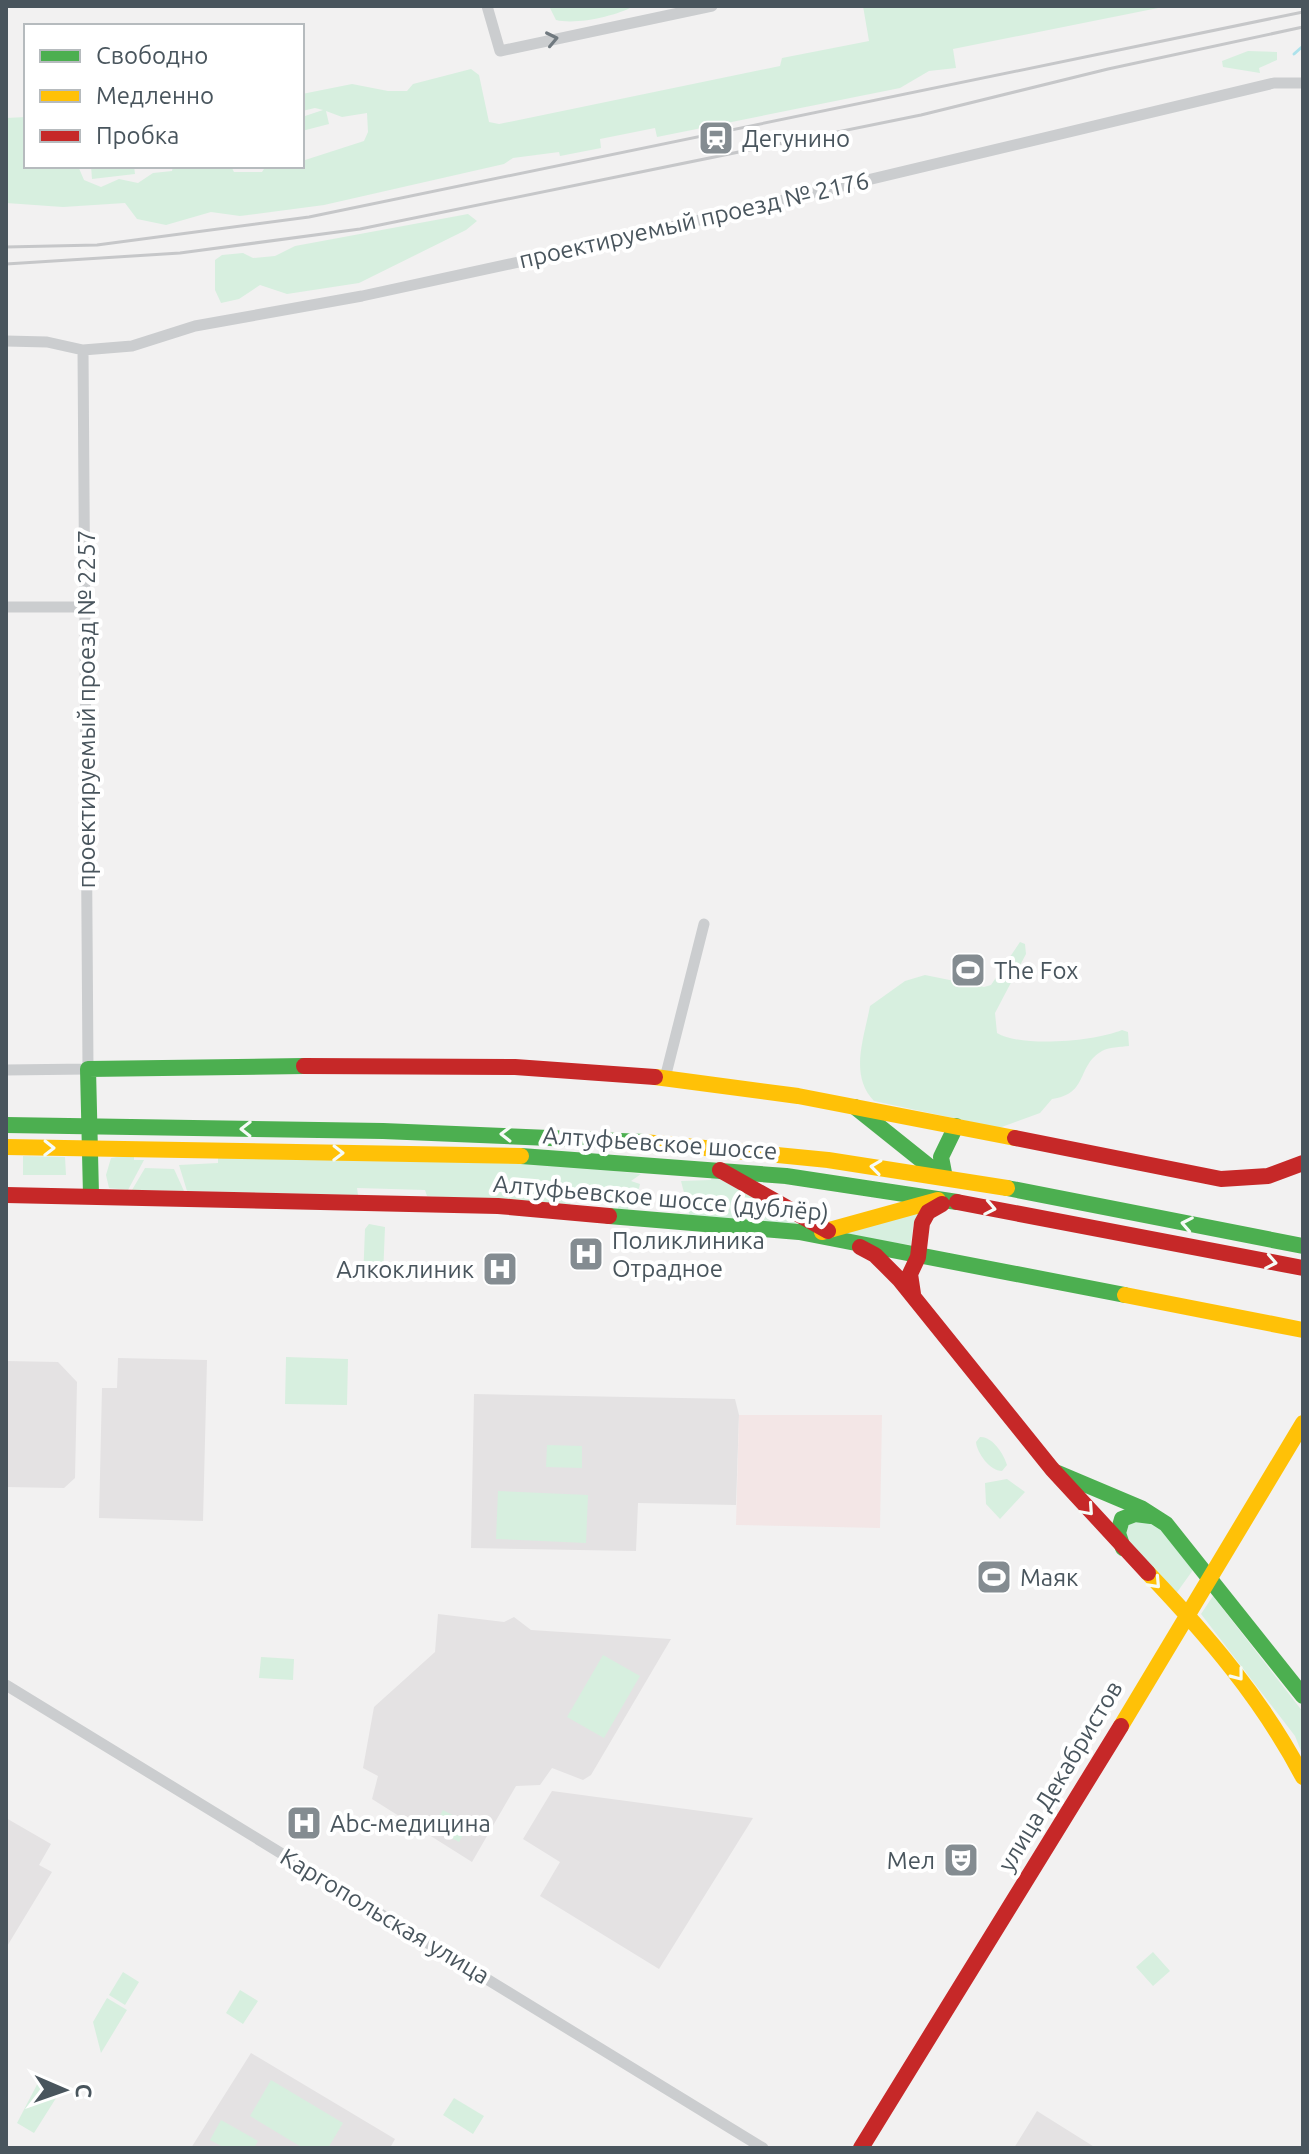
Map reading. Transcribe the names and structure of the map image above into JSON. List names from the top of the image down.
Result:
{
  "streets": {
    "main road": ["Алтуфьевское шоссе", "Алтуфьевское шоссе (дублёр)", "улица Декабристов"],
    "street": ["проектируемый проезд № 2176", "проектируемый проезд № 2257", "Каргопольская улица"]
  },
  "crossings": [
    ["проектируемый проезд № 2176", "проектируемый проезд № 2257"]
  ],
  "places": {
    "station": ["Дегунино"],
    "sports": ["The Fox", "Маяк"],
    "hospital": ["Поликлиника Отрадное", "Алкоклиник", "Abc-медицина"],
    "theatre": ["Мел"]
  },
  "legend": ["Свободно", "Медленно", "Пробка"],
  "north": "right"
}
